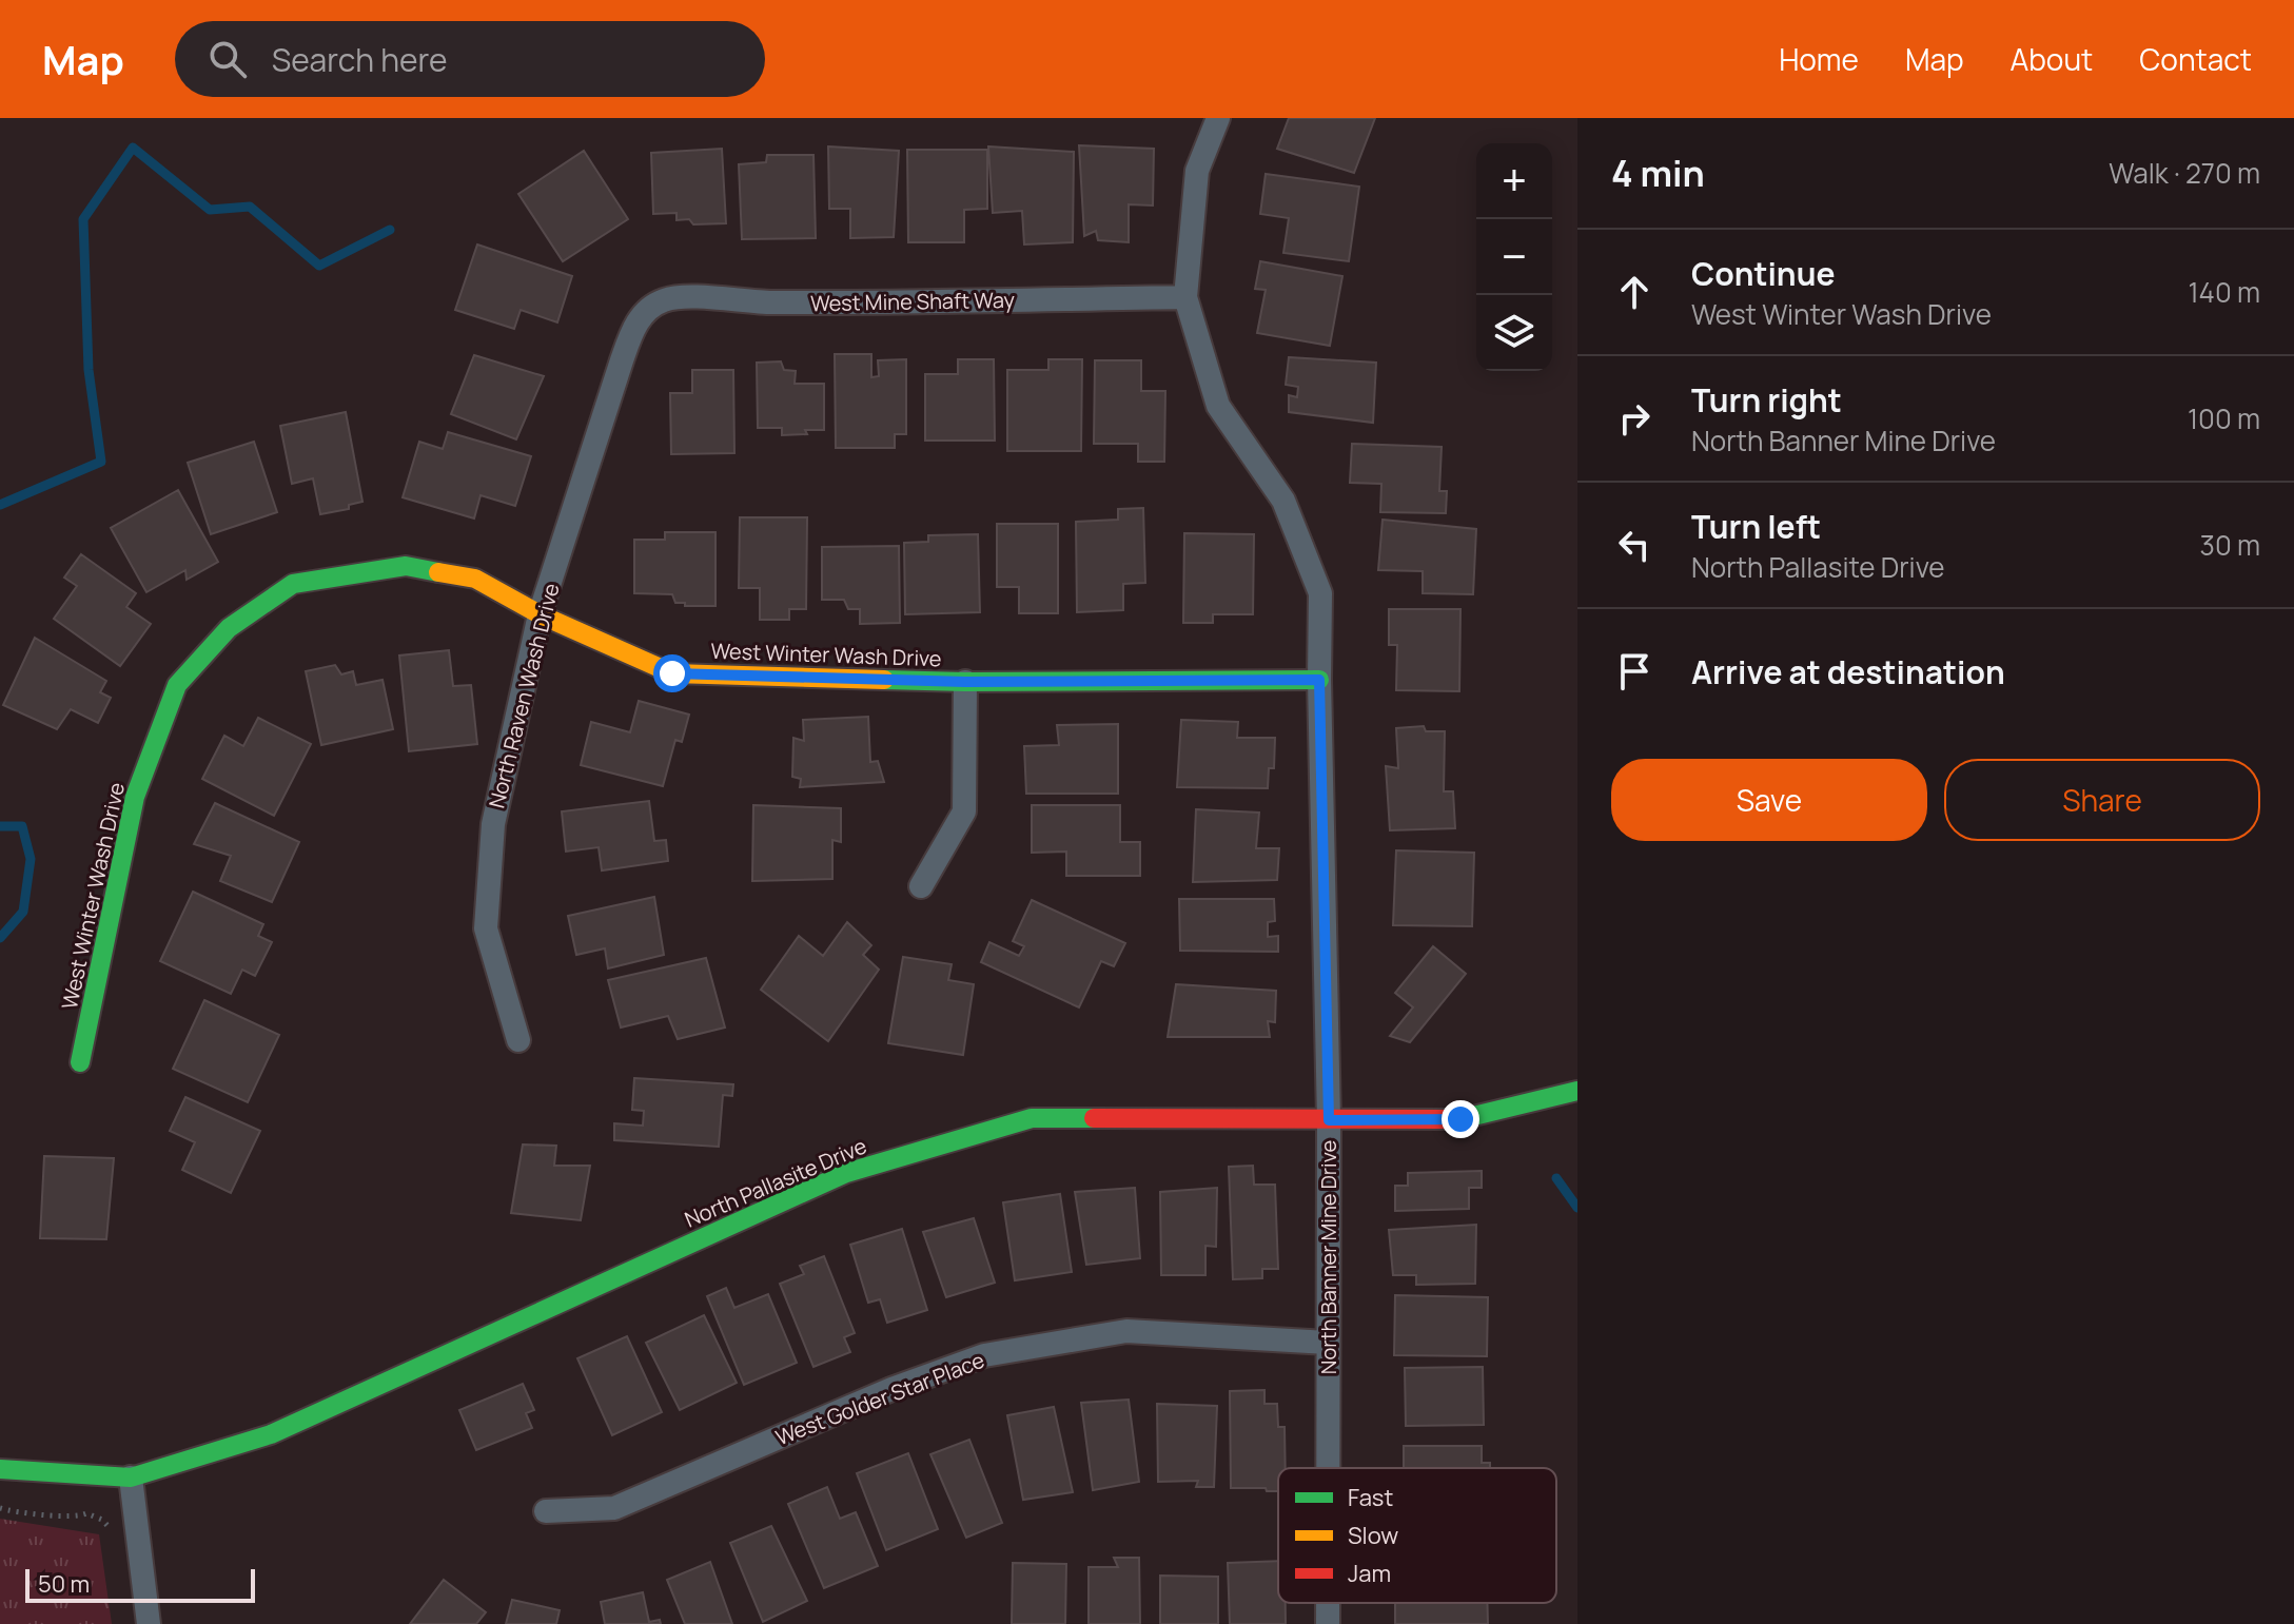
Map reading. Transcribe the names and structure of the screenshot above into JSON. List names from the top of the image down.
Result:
{
  "streets": {
    "street": [
      "West Mine Shaft Way",
      "West Winter Wash Drive",
      "North Raven Wash Drive",
      "North Pallasite Drive",
      "North Banner Mine Drive",
      "West Golder Star Place"
    ]
  },
  "crossings": [
    ["West Mine Shaft Way", "North Raven Wash Drive"],
    ["West Mine Shaft Way", "North Banner Mine Drive"],
    ["West Winter Wash Drive", "North Raven Wash Drive"],
    ["West Winter Wash Drive", "North Banner Mine Drive"],
    ["North Pallasite Drive", "North Banner Mine Drive"],
    ["North Banner Mine Drive", "West Golder Star Place"]
  ],
  "legend": ["Fast", "Slow", "Jam"],
  "scale_bar": "50 m",
  "page": {
    "header": "Map",
    "search": "Search here",
    "nav": [
      "Home",
      "Map",
      "About",
      "Contact"
    ],
    "heading": ["4 min", "Walk · 270 m"],
    "map_buttons": ["+", "−"],
    "list": [
      ["Continue", "West Winter Wash Drive", "140 m"],
      ["Turn right", "North Banner Mine Drive", "100 m"],
      ["Turn left", "North Pallasite Drive", "30 m"],
      "Arrive at destination"
    ],
    "buttons": ["Save", "Share"],
    "scale": "50 m"
  }
}
